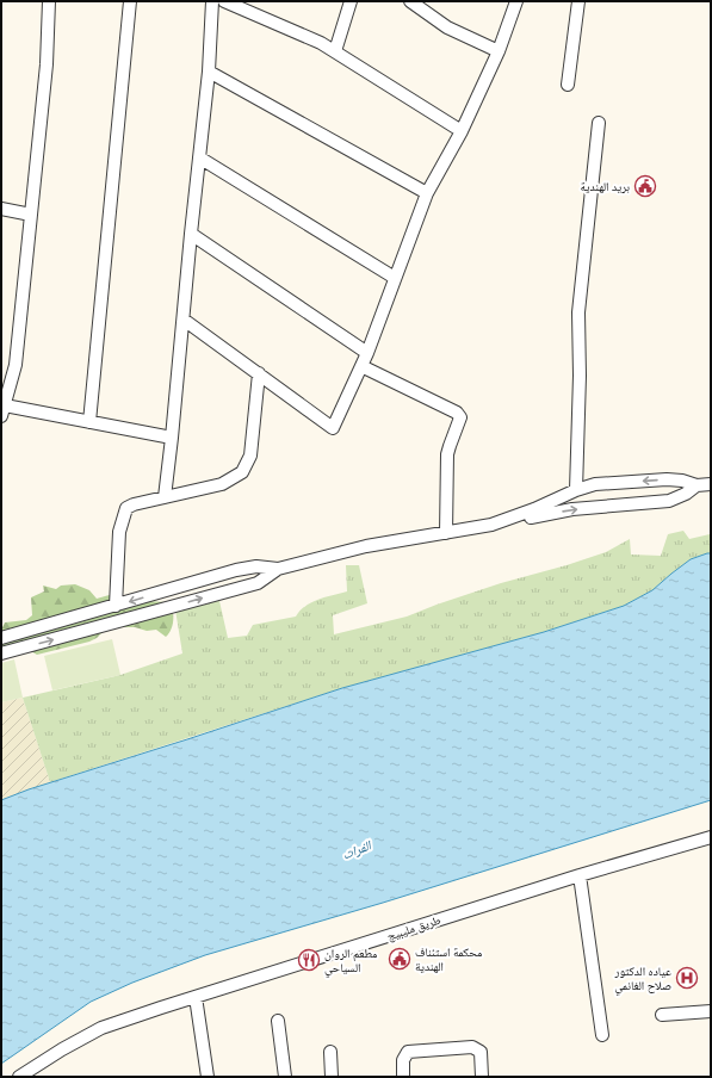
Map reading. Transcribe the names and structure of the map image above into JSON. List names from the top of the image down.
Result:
{
  "streets": {
    "street": ["طريق مليبيج"]
  },
  "water": ["الفرات"],
  "places": {
    "public building": ["بريد الهندية", "محكمة استئناف الهندية"],
    "restaurant": ["مطعم الروان السياحي"],
    "hospital": ["عياده الدكتور صلاح الغانمي"]
  }
}
